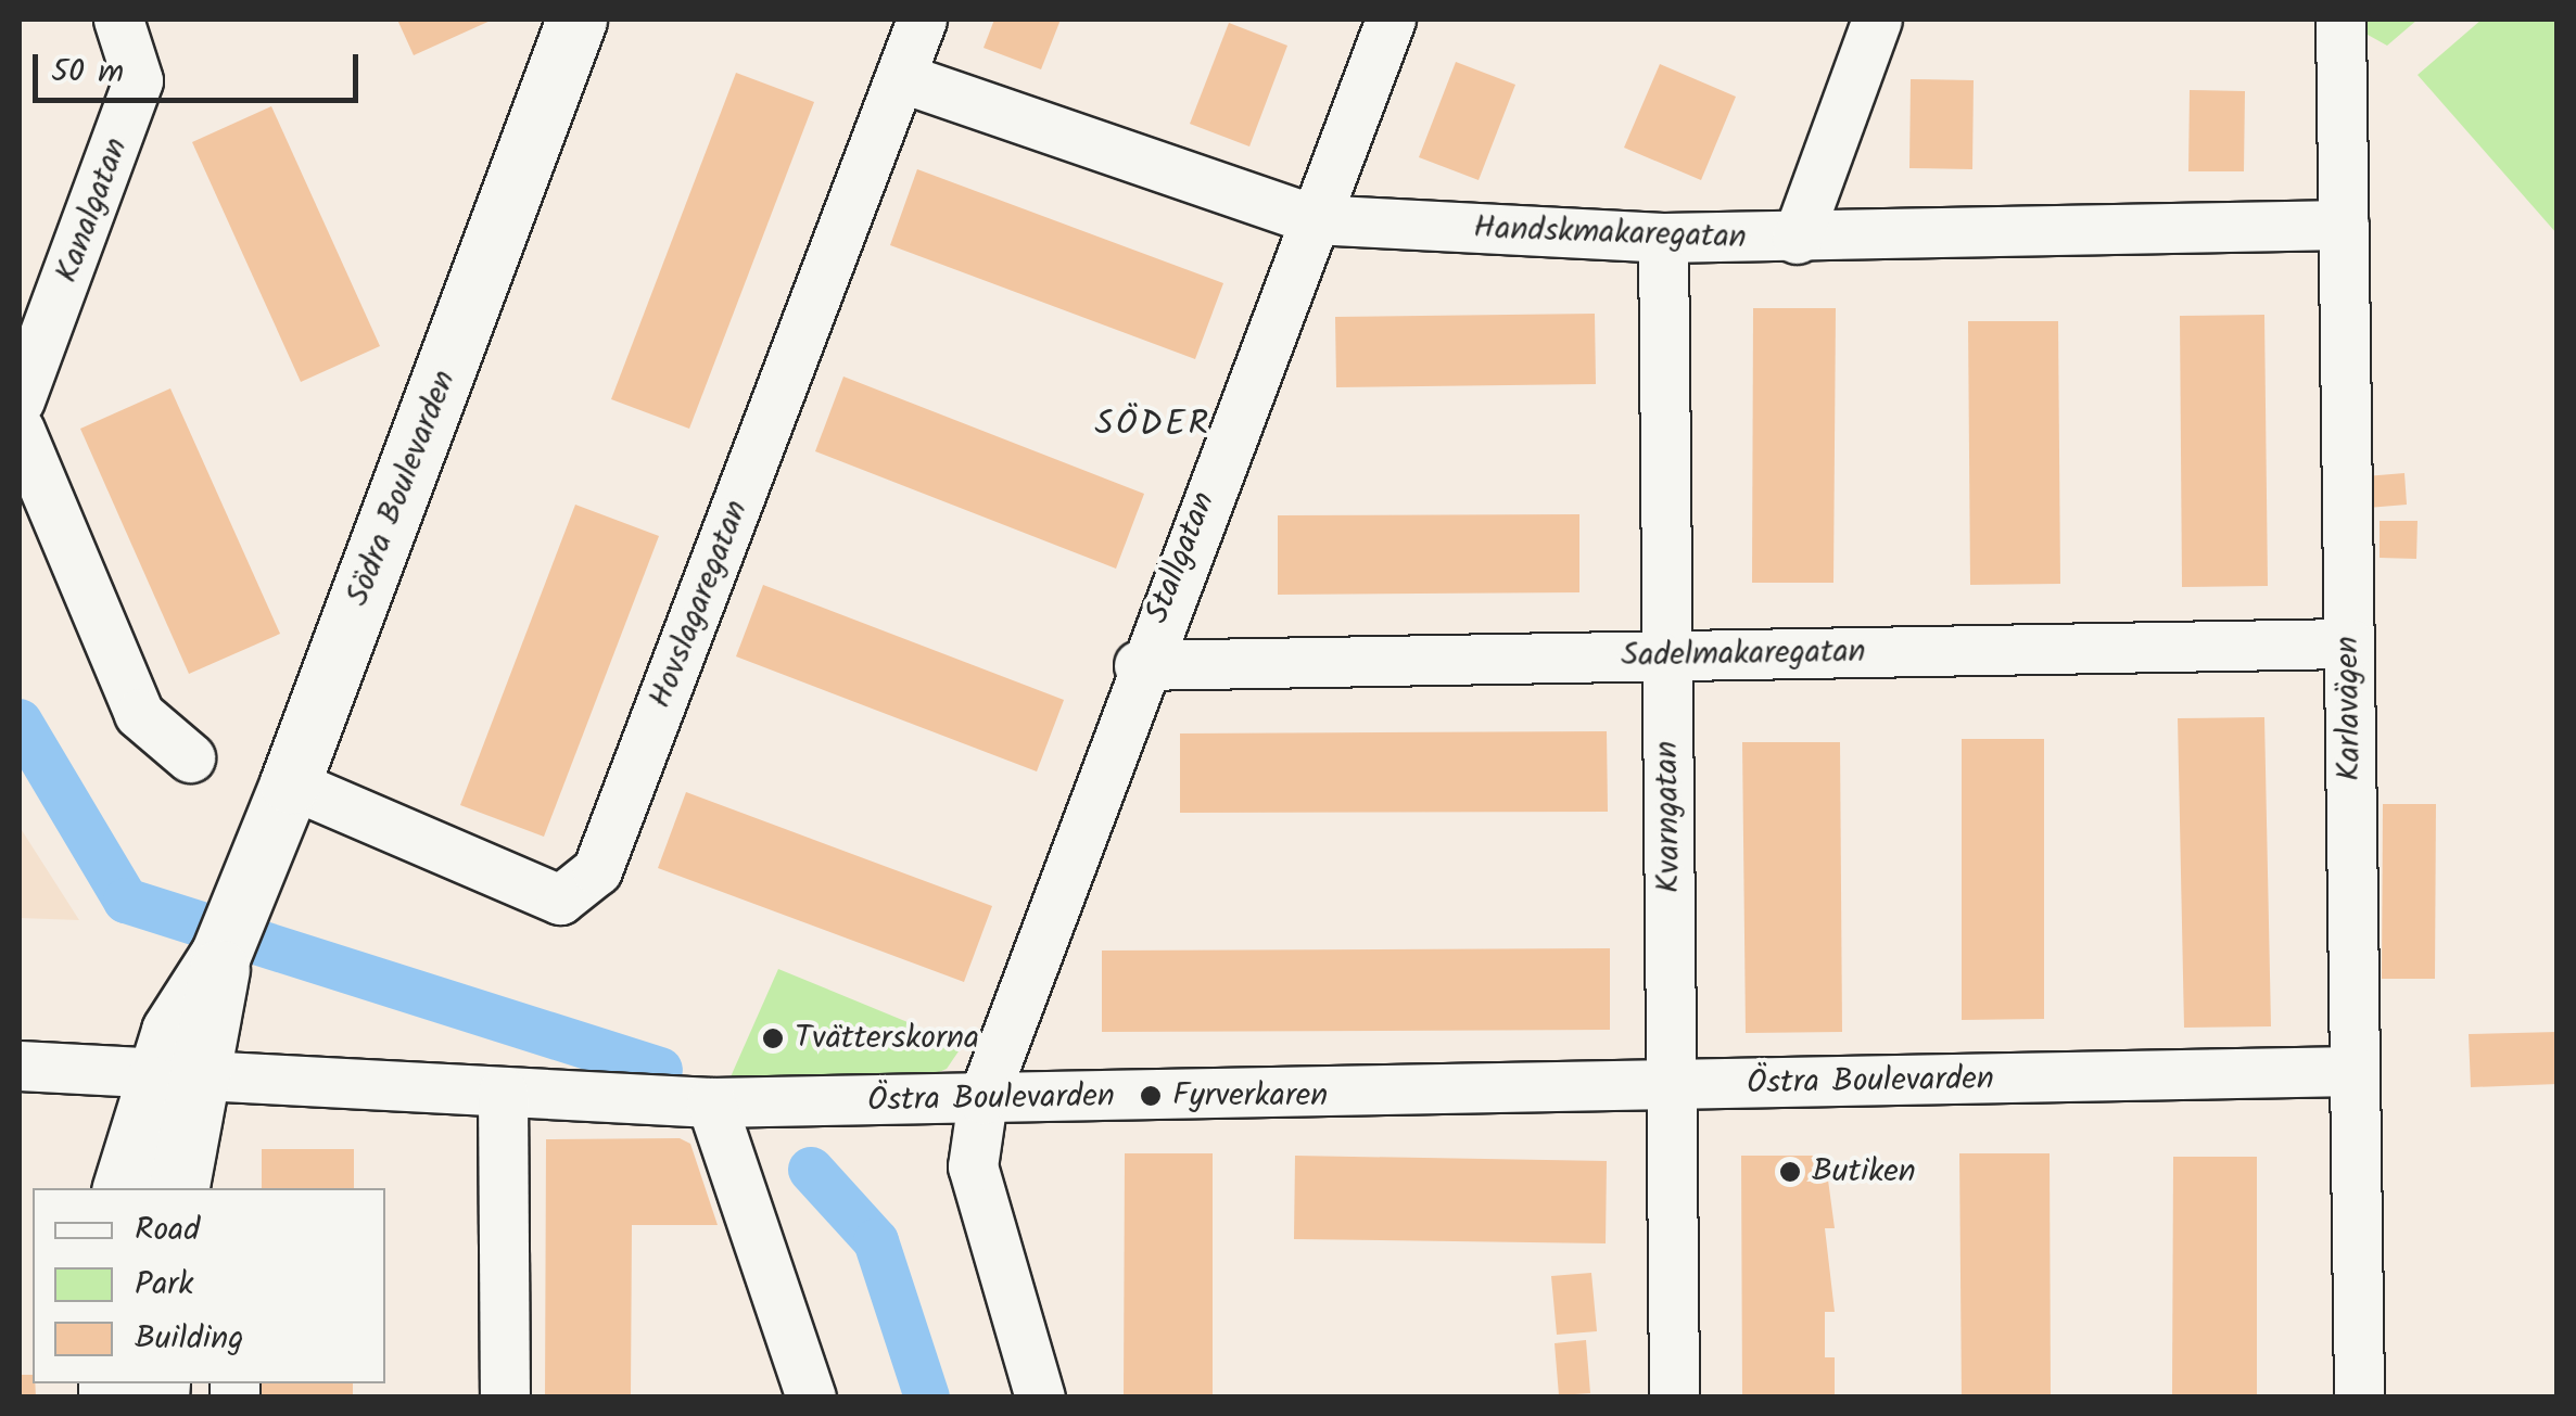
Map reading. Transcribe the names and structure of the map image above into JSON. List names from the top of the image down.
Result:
{
  "streets": {
    "main road": ["Södra Boulevarden"],
    "street": [
      "Kanalgatan",
      "Handskmakaregatan",
      "Stallgatan",
      "Hovslagaregatan",
      "Sadelmakaregatan",
      "Karlavägen",
      "Kvarngatan",
      "Östra Boulevarden"
    ]
  },
  "crossings": [
    ["Handskmakaregatan", "Stallgatan"],
    ["Handskmakaregatan", "Hovslagaregatan"],
    ["Handskmakaregatan", "Karlavägen"],
    ["Handskmakaregatan", "Kvarngatan"],
    ["Södra Boulevarden", "Hovslagaregatan"],
    ["Södra Boulevarden", "Östra Boulevarden"],
    ["Stallgatan", "Sadelmakaregatan"],
    ["Stallgatan", "Östra Boulevarden"],
    ["Sadelmakaregatan", "Karlavägen"],
    ["Sadelmakaregatan", "Kvarngatan"],
    ["Karlavägen", "Östra Boulevarden"],
    ["Kvarngatan", "Östra Boulevarden"]
  ],
  "districts": ["SÖDER"],
  "places": ["Tvätterskorna", "Fyrverkaren", "Butiken"],
  "legend": ["Road", "Park", "Building"],
  "scale_bar": "50 m"
}
